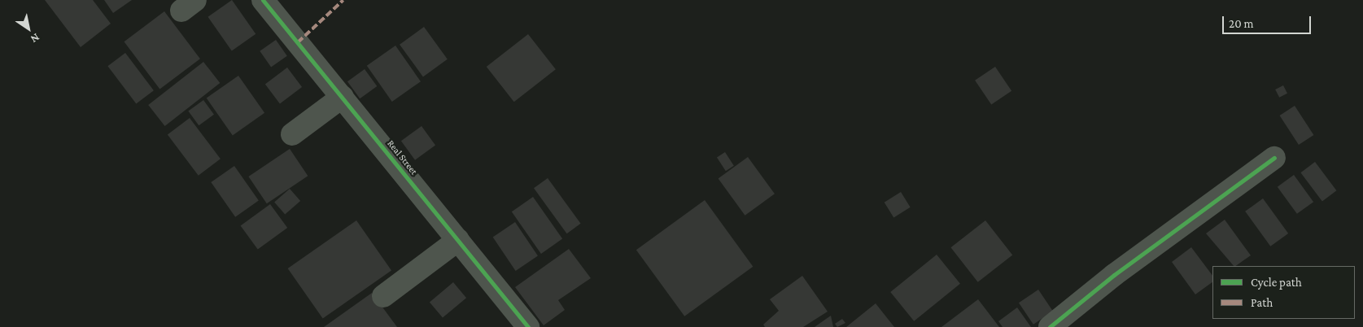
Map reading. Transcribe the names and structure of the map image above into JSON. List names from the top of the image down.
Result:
{
  "streets": {
    "street": ["Real Street"]
  },
  "legend": ["Cycle path", "Path"],
  "scale_bar": "20 m",
  "north": "bottom right"
}
